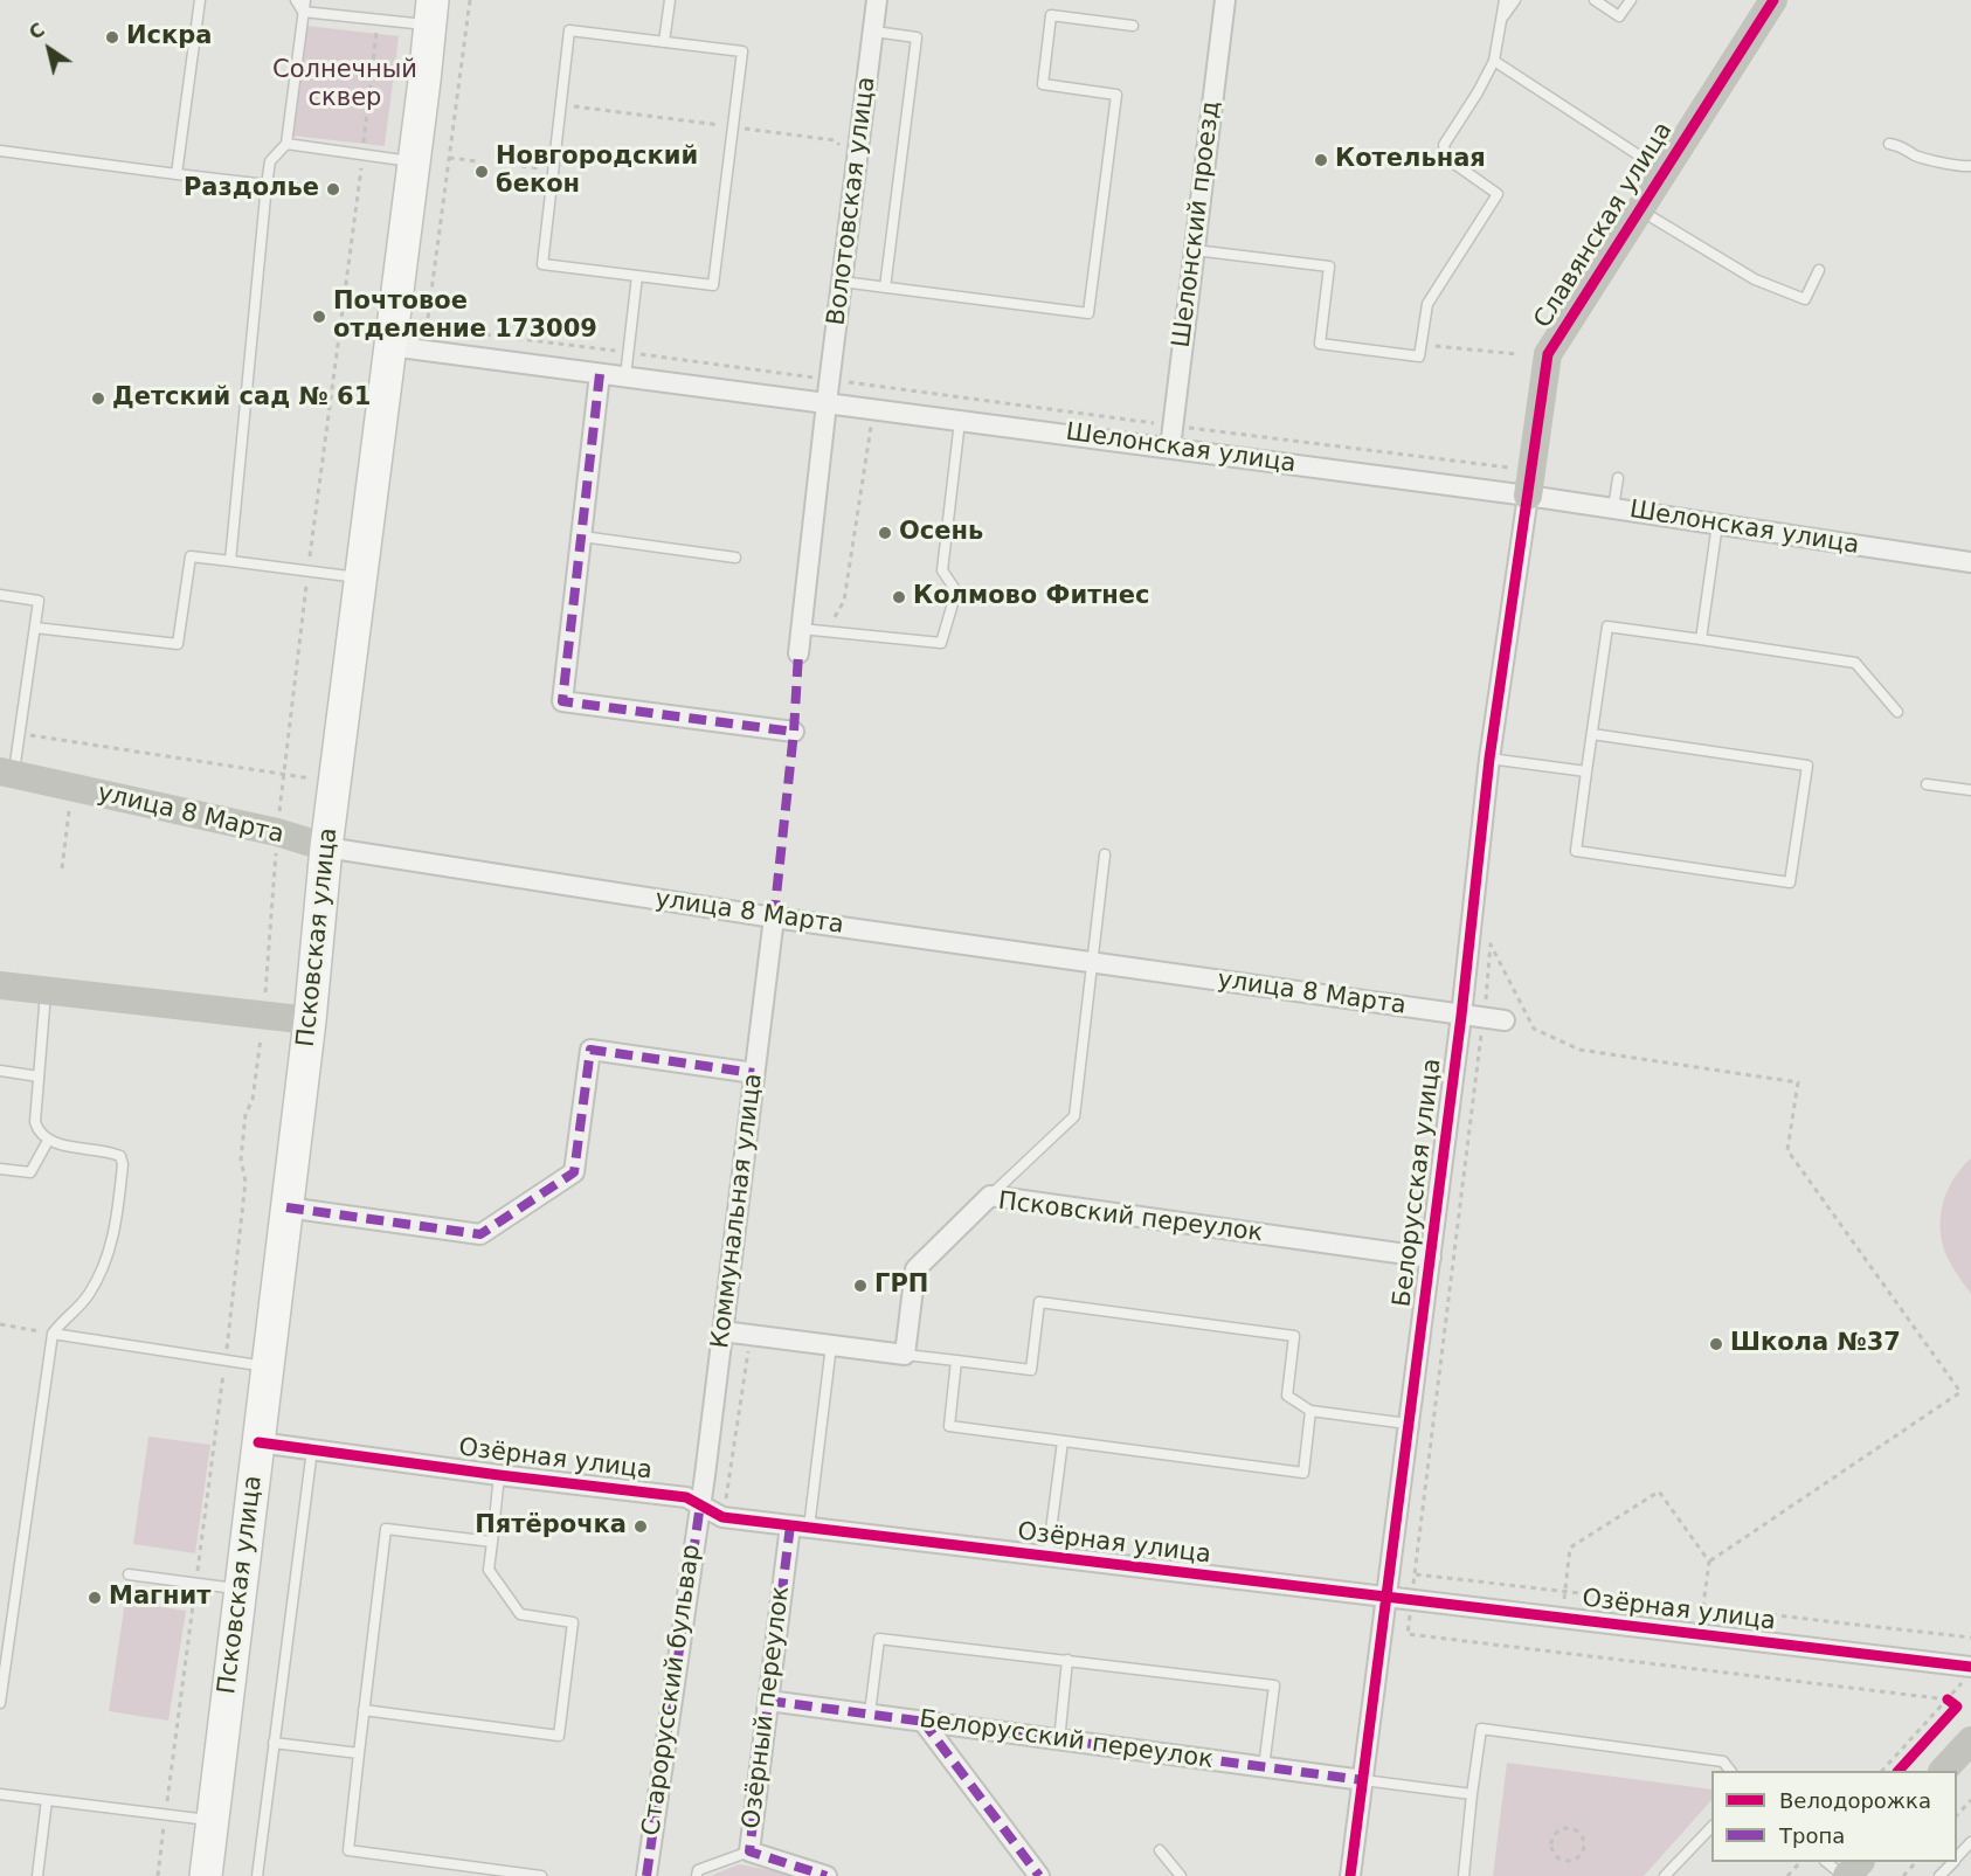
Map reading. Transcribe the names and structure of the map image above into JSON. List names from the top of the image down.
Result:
{
  "streets": {
    "main road": ["Славянская улица", "улица 8 Марта", "Псковская улица"],
    "street": [
      "Волотовская улица",
      "Шелонский проезд",
      "Шелонская улица",
      "Белорусская улица",
      "Коммунальная улица",
      "Псковский переулок",
      "Озёрная улица",
      "Старорусский бульвар",
      "Озёрный переулок",
      "Белорусский переулок"
    ]
  },
  "crossings": [
    ["Волотовская улица", "Шелонская улица"],
    ["Шелонский проезд", "Шелонская улица"],
    ["Славянская улица", "Шелонская улица"],
    ["Славянская улица", "Белорусская улица"],
    ["Шелонская улица", "Псковская улица"],
    ["Шелонская улица", "Белорусская улица"],
    ["улица 8 Марта", "Псковская улица"],
    ["улица 8 Марта", "Белорусская улица"],
    ["улица 8 Марта", "Коммунальная улица"],
    ["Псковская улица", "Озёрная улица"],
    ["Белорусская улица", "Псковский переулок"],
    ["Белорусская улица", "Озёрная улица"],
    ["Белорусская улица", "Белорусский переулок"],
    ["Коммунальная улица", "Озёрная улица"],
    ["Коммунальная улица", "Старорусский бульвар"],
    ["Озёрная улица", "Старорусский бульвар"],
    ["Озёрная улица", "Озёрный переулок"],
    ["Озёрный переулок", "Белорусский переулок"]
  ],
  "parks": ["Солнечный сквер"],
  "places": [
    "Искра",
    "Котельная",
    "Новгородский бекон",
    "Раздолье",
    "Почтовое отделение 173009",
    "Детский сад № 61",
    "Осень",
    "Колмово Фитнес",
    "ГРП",
    "Школа №37",
    "Пятёрочка",
    "Магнит"
  ],
  "legend": ["Велодорожка", "Тропа"],
  "north": "top left"
}
